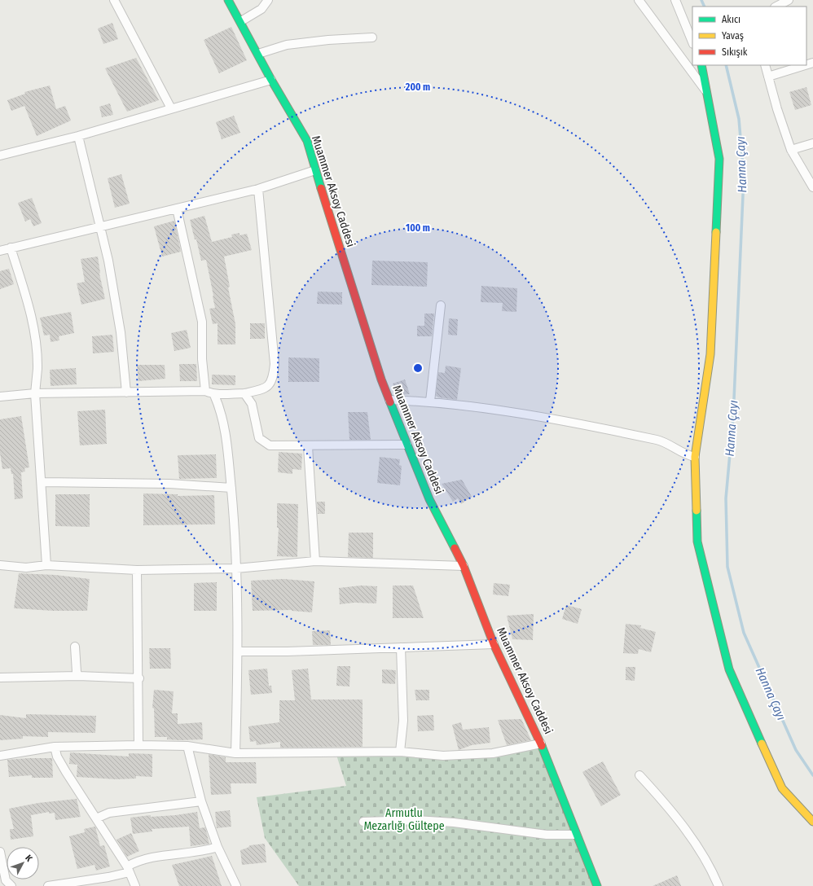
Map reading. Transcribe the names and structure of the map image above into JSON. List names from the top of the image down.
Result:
{
  "streets": {
    "street": ["Muammer Aksoy Caddesi"]
  },
  "water": ["Hanna Çayı"],
  "parks": ["Armutlu Mezarlığı Gültepe"],
  "legend": ["Akıcı", "Yavaş", "Sıkışık"],
  "north": "top right",
  "rings": ["200 m", "100 m"]
}
